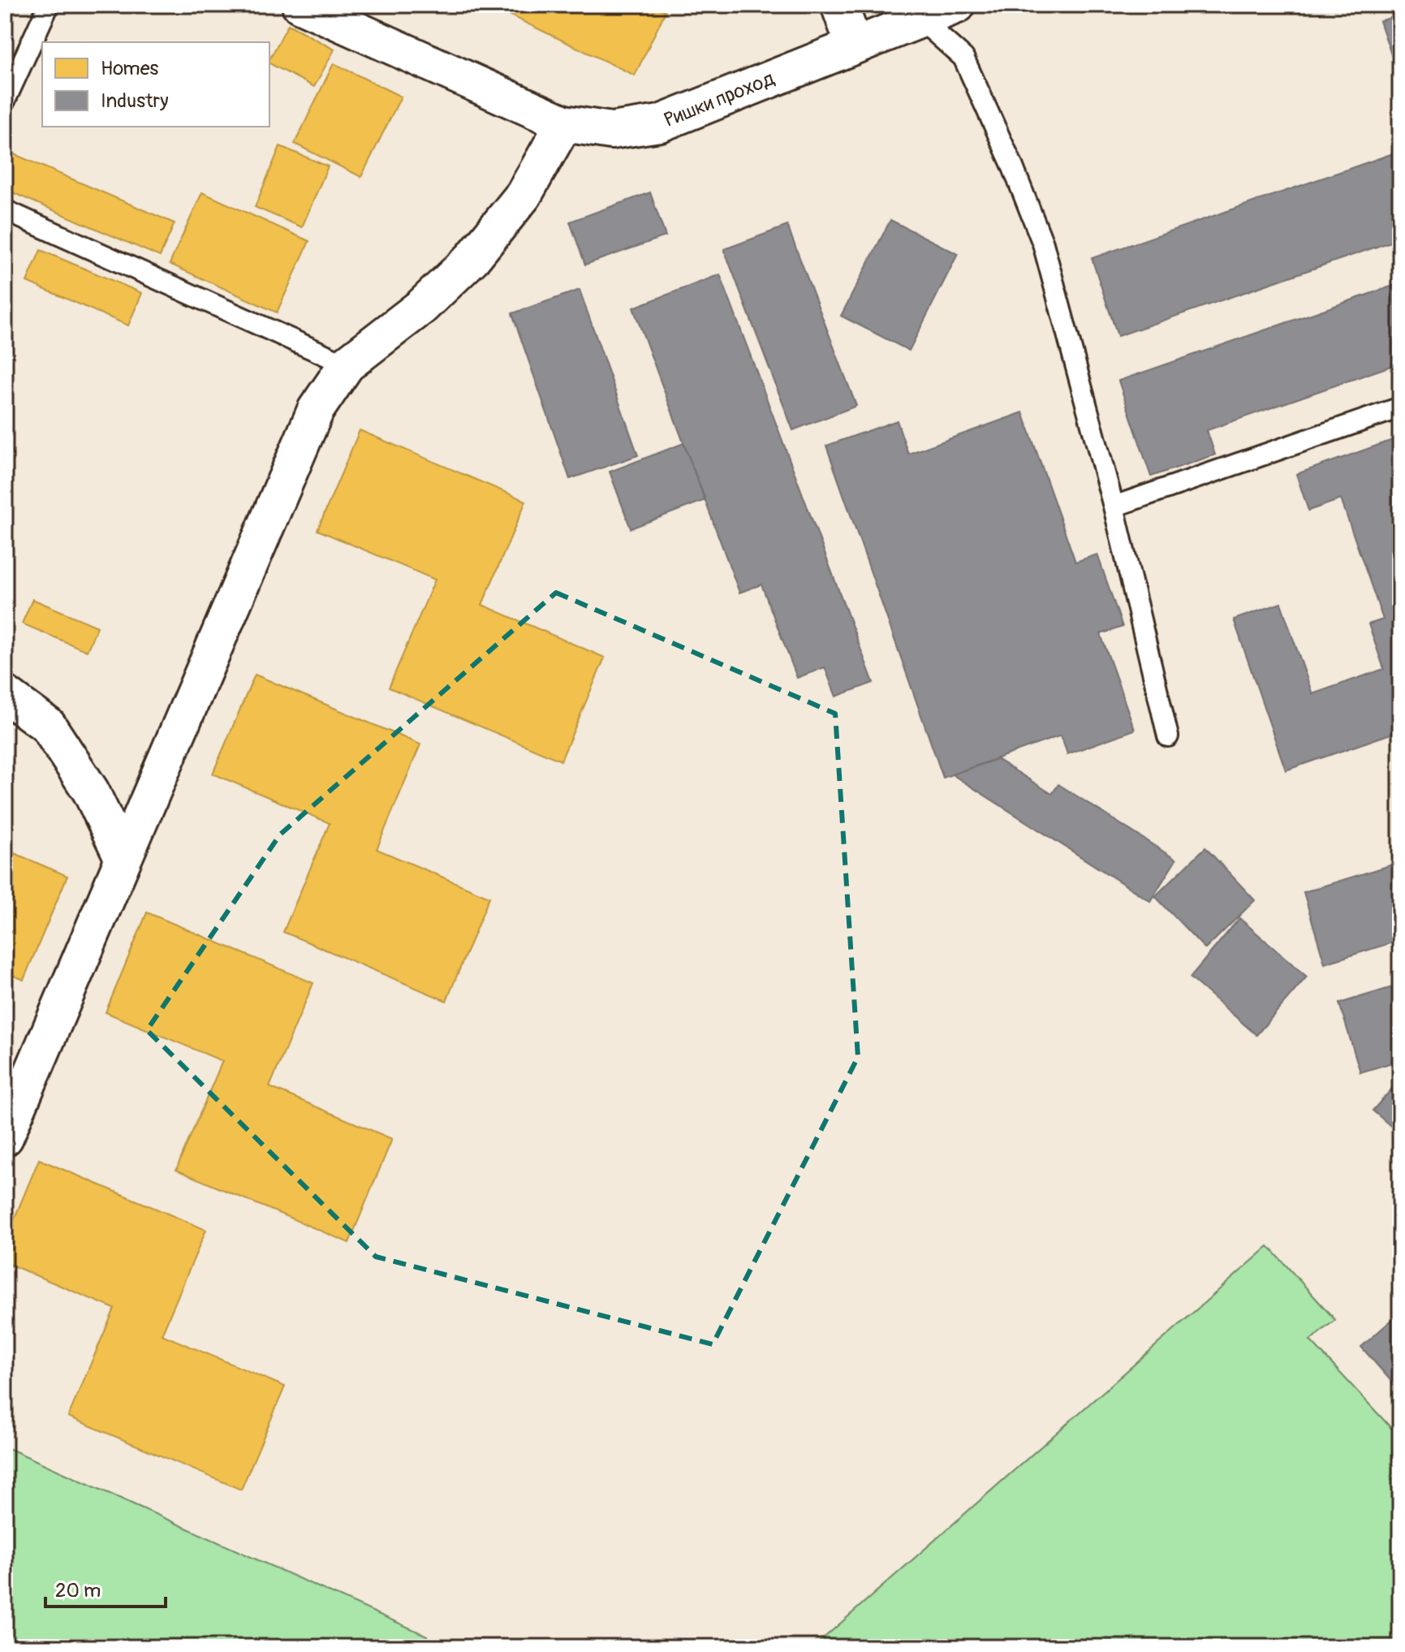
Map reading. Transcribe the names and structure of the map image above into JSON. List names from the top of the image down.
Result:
{
  "streets": {
    "street": ["Ришки проход"]
  },
  "legend": ["Homes", "Industry"],
  "scale_bar": "20 m"
}
